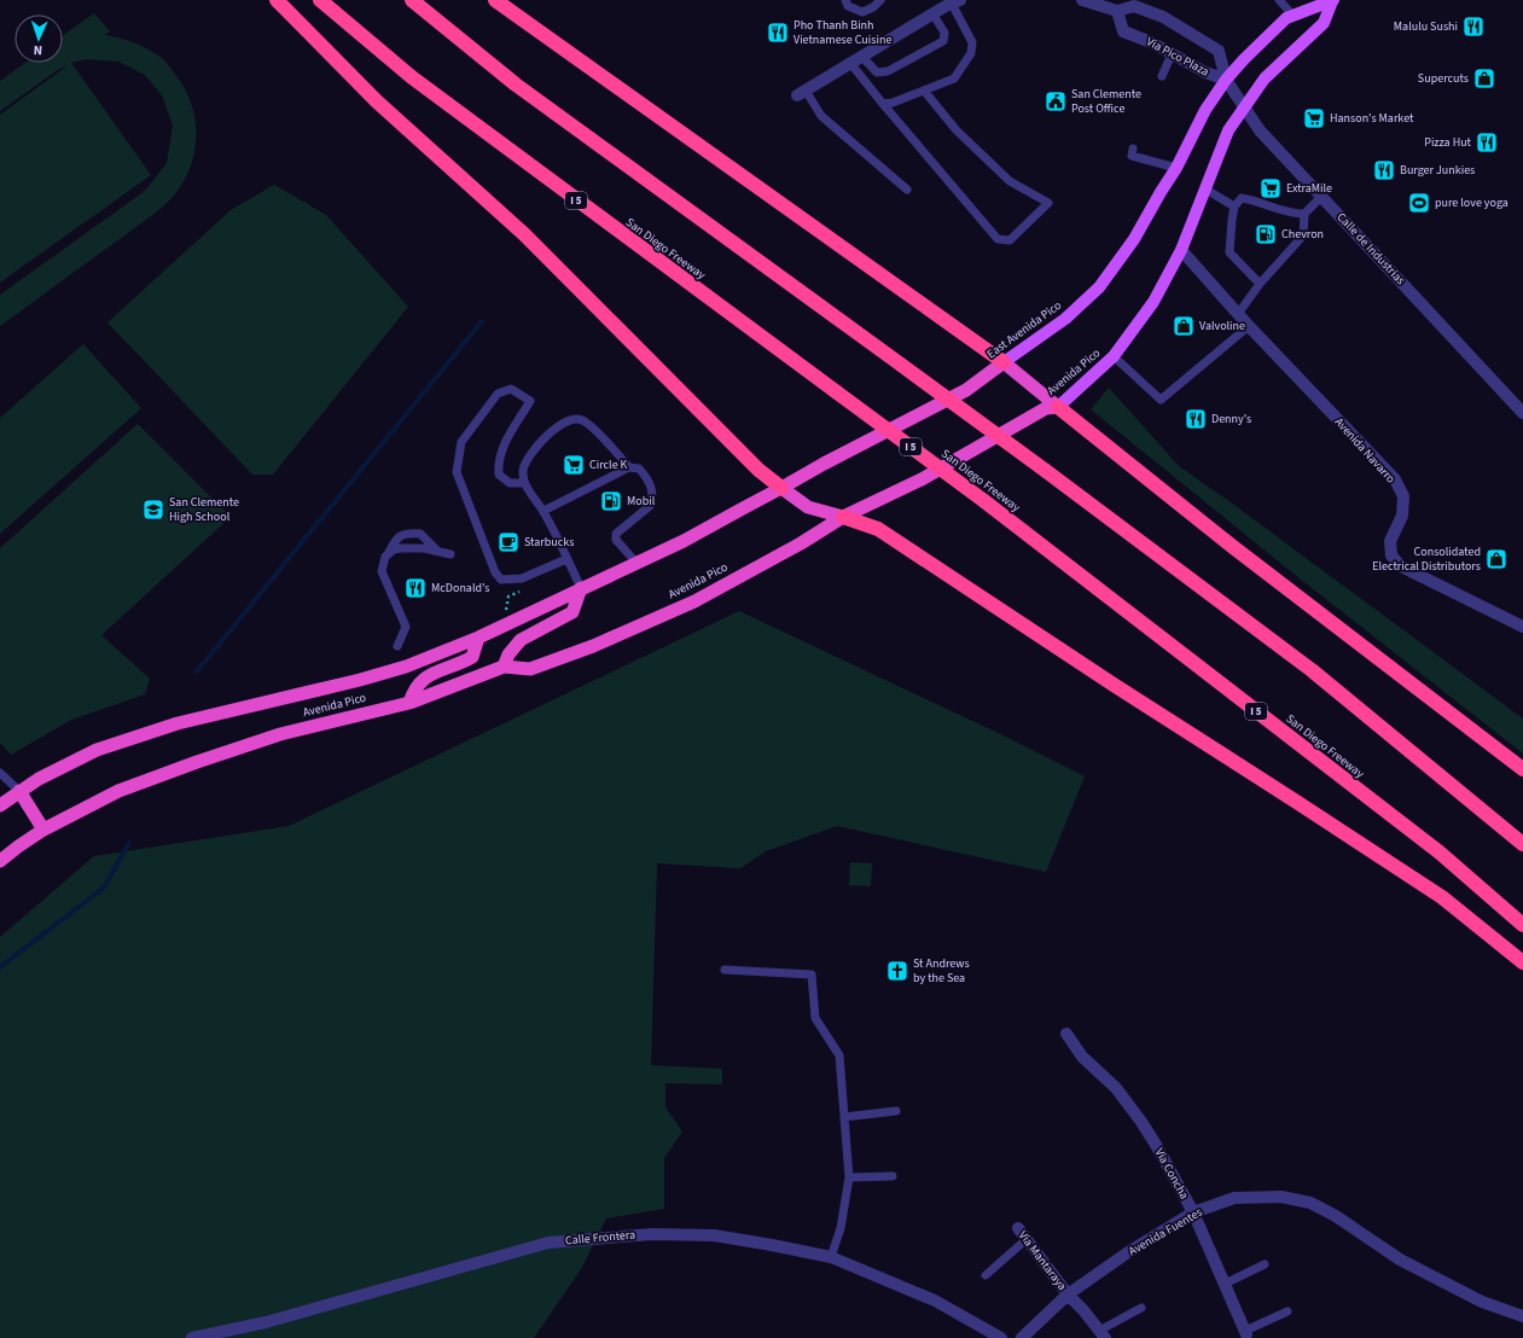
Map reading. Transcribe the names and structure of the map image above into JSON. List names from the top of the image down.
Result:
{
  "streets": {
    "highway": [
      "I 5",
      "San Diego Freeway",
      "East Avenida Pico",
      "Avenida Pico"
    ],
    "street": [
      "Via Pico Plaza",
      "Calle de Industrias",
      "Avenida Navarro",
      "Via Concha",
      "Avenida Fuentes",
      "Calle Frontera",
      "Via Mantaraya"
    ]
  },
  "crossings": [
    ["Via Pico Plaza", "Calle de Industrias"],
    ["Via Pico Plaza", "East Avenida Pico"],
    ["Calle de Industrias", "East Avenida Pico"],
    ["Calle de Industrias", "Avenida Pico"],
    ["East Avenida Pico", "Avenida Pico"],
    ["Avenida Pico", "Avenida Navarro"],
    ["Via Concha", "Avenida Fuentes"],
    ["Avenida Fuentes", "Via Mantaraya"]
  ],
  "places": {
    "restaurant": [
      "Malulu Sushi",
      "Pho Thanh Binh Vietnamese Cuisine",
      "Pizza Hut",
      "Burger Junkies",
      "Denny's",
      "McDonald's"
    ],
    "shop": ["Supercuts", "Valvoline", "Consolidated Electrical Distributors"],
    "public building": ["San Clemente Post Office"],
    "supermarket": ["Hanson's Market", "ExtraMile", "Circle K"],
    "sports": ["pure love yoga"],
    "fuel station": ["Chevron", "Mobil"],
    "school or university": ["San Clemente High School"],
    "cafe": ["Starbucks"],
    "church": ["St Andrews by the Sea"]
  },
  "north": "bottom"
}
